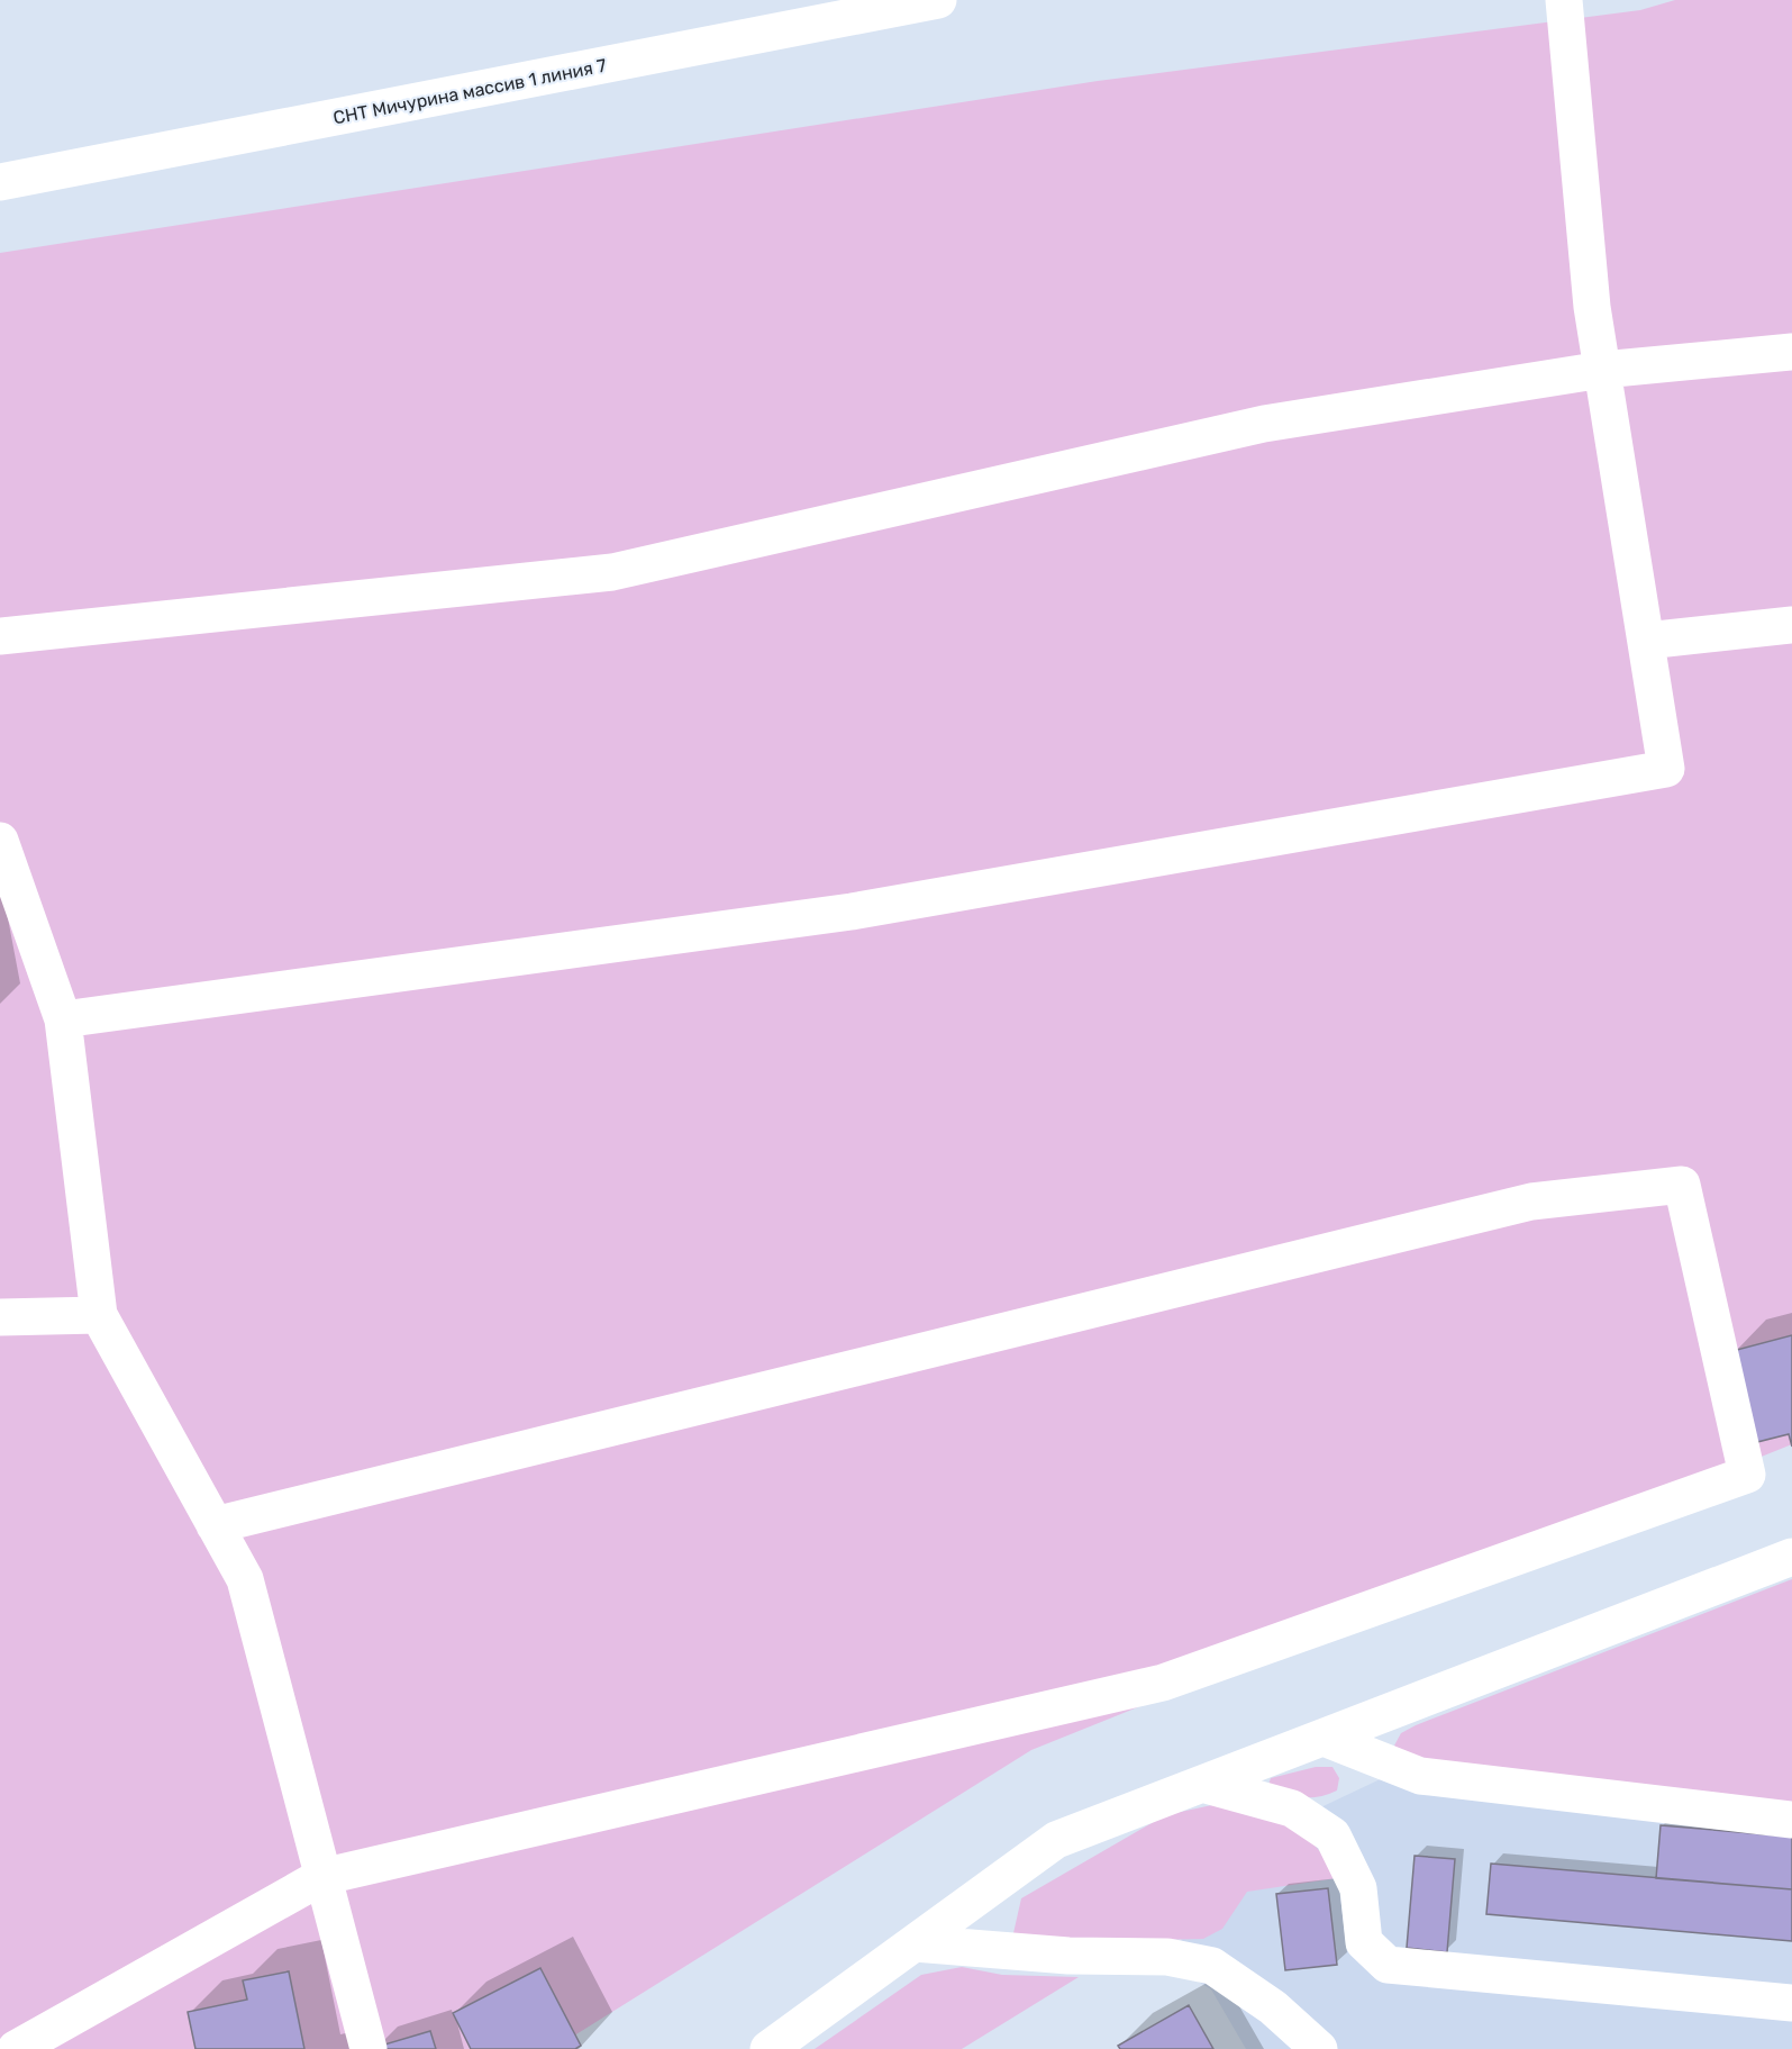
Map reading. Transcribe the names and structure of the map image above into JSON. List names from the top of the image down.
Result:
{
  "streets": {
    "street": ["СНТ Мичурина массив 1 линия 7"]
  }
}
